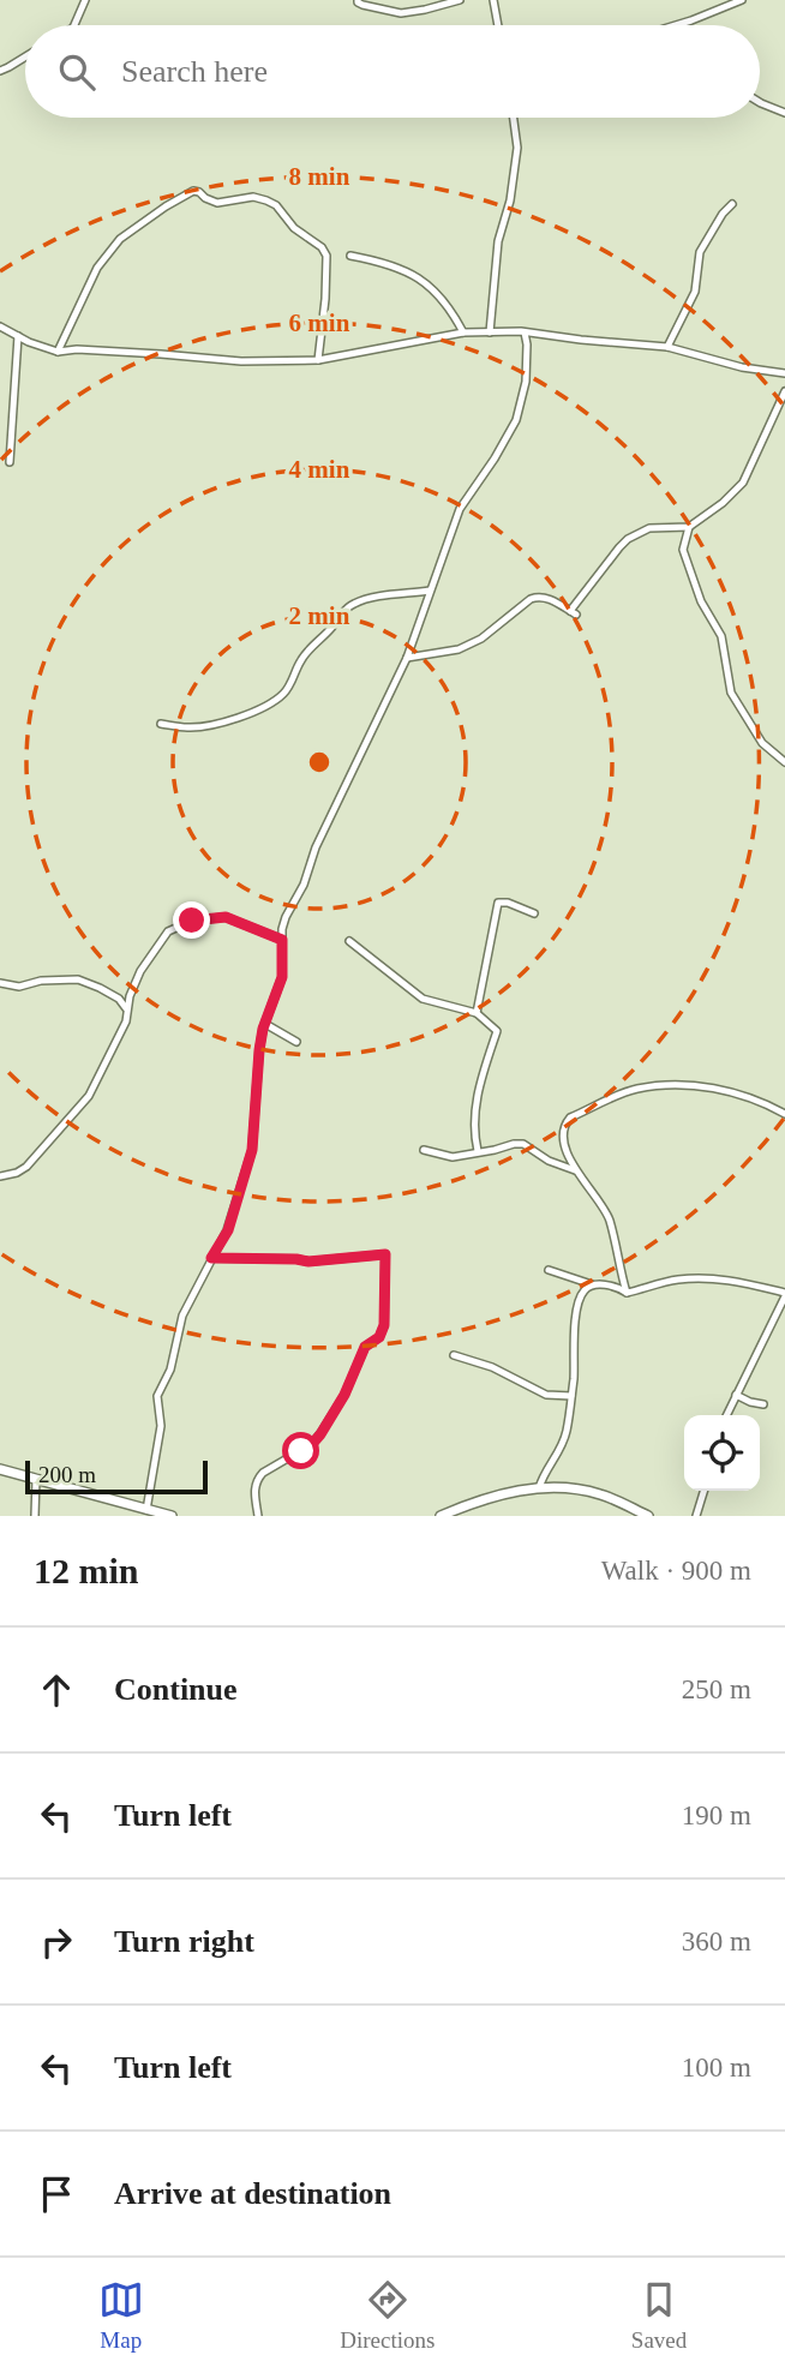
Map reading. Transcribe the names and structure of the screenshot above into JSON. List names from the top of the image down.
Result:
{
  "scale_bar": "200 m",
  "page": {
    "search": "Search here",
    "scale": "200 m",
    "heading": ["12 min", "Walk · 900 m"],
    "list": [
      ["Continue", "250 m"],
      ["Turn left", "190 m"],
      ["Turn right", "360 m"],
      ["Turn left", "100 m"],
      "Arrive at destination"
    ],
    "nav": ["Map", "Directions", "Saved"]
  },
  "rings": [
    "8 min",
    "6 min",
    "4 min",
    "2 min"
  ]
}
